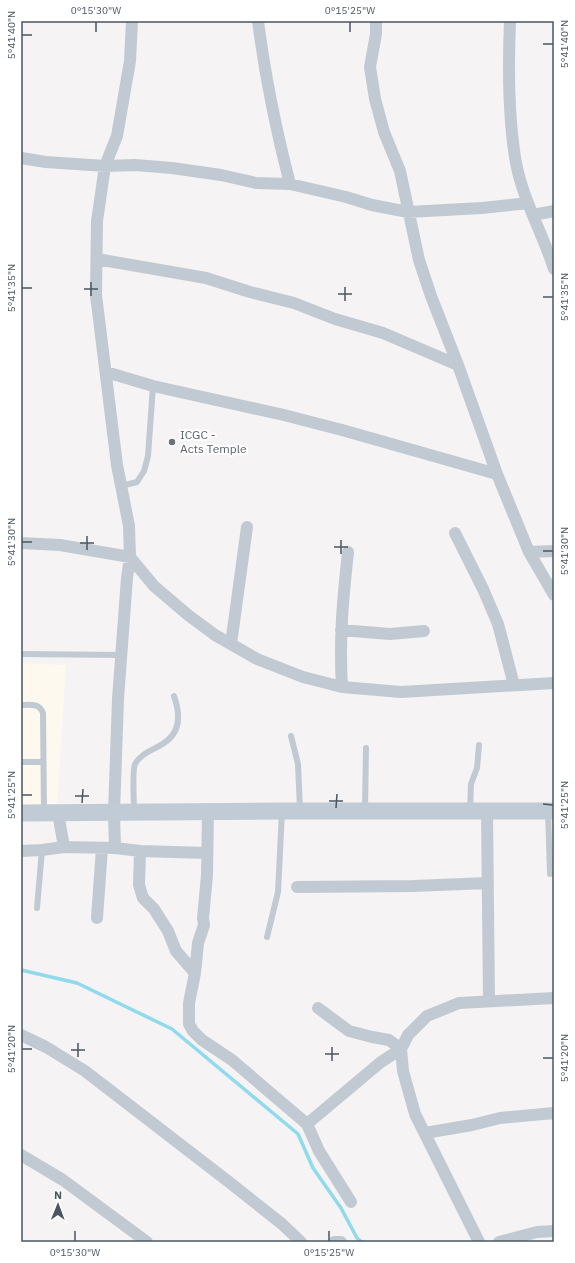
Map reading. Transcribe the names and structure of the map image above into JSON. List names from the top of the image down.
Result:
{
  "places": ["ICGC - Acts Temple"],
  "north": "top",
  "coordinates": [
    "0°15'30\"W",
    "0°15'25\"W",
    "5°41'40\"N",
    "5°41'35\"N",
    "5°41'30\"N",
    "5°41'25\"N",
    "5°41'20\"N"
  ]
}
